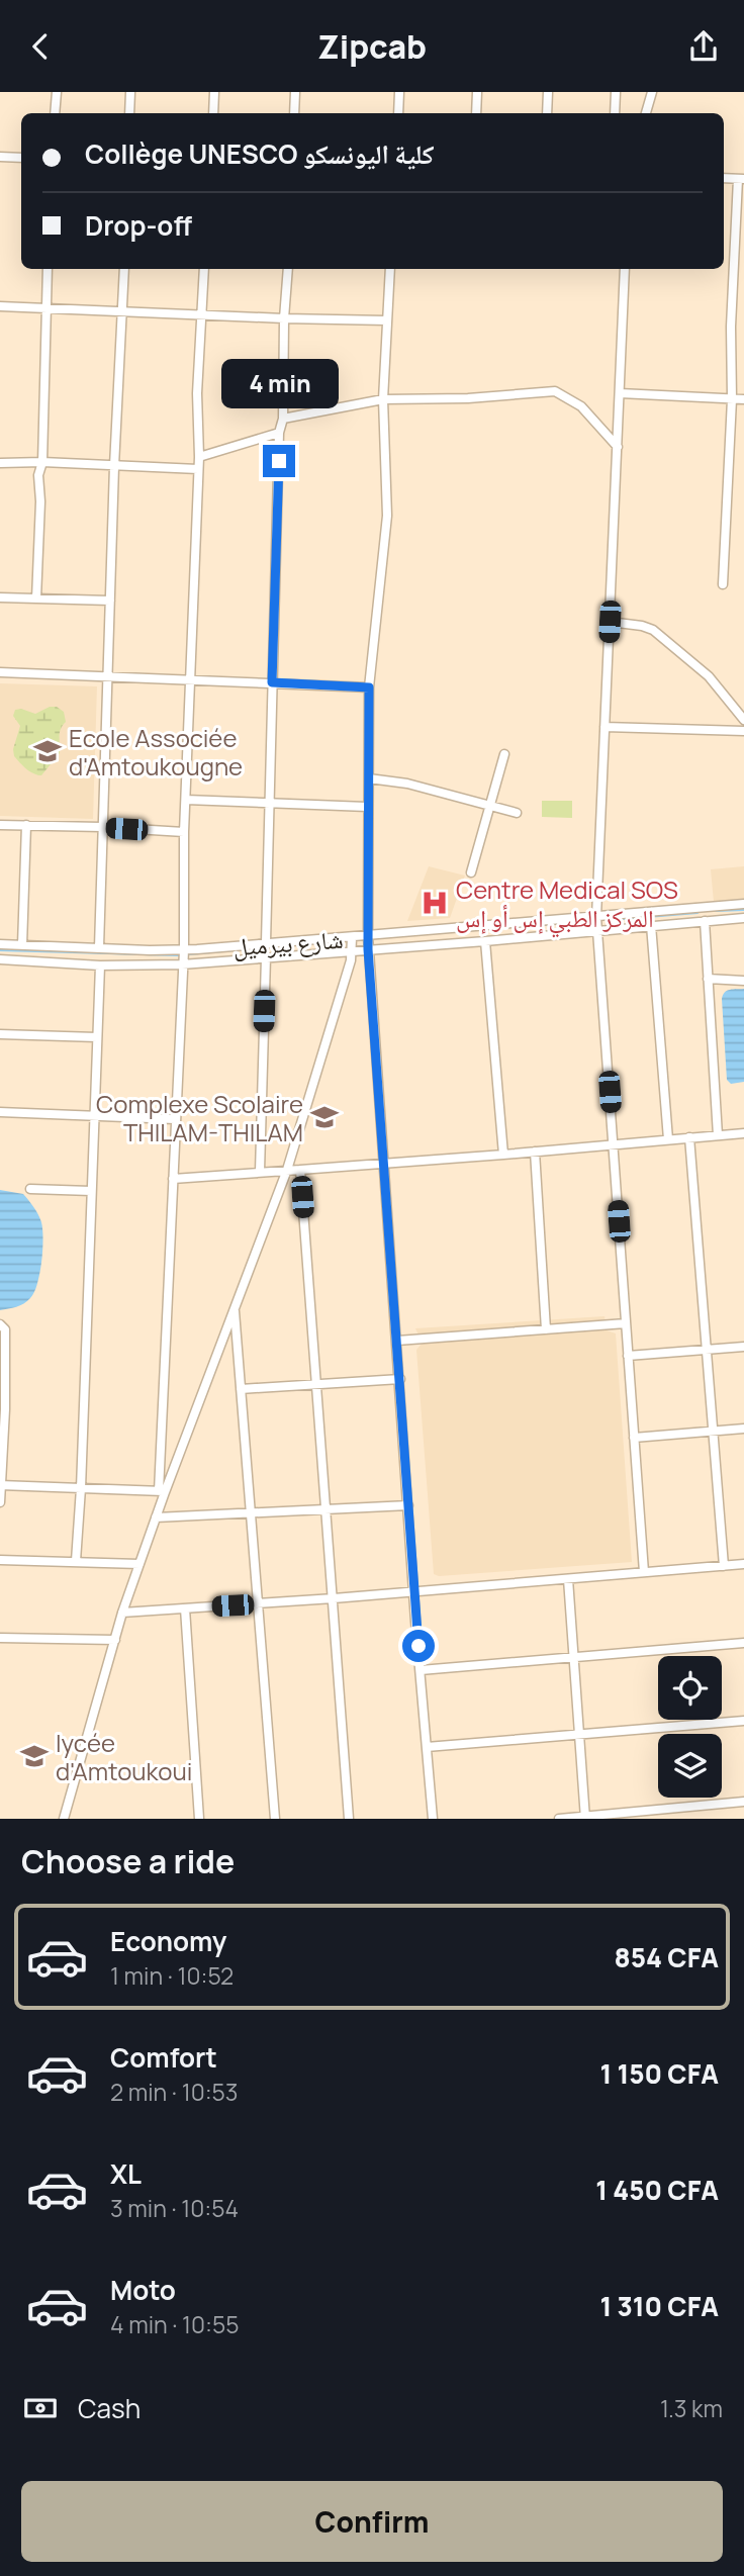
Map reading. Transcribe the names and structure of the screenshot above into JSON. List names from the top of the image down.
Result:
{
  "streets": {
    "street": ["شارع بيرميل"]
  },
  "places": {
    "school or university": ["Ecole Associée d'Amtoukougne", "Complexe Scolaire THILAM-THILAM", "lycée d'Amtoukoui"],
    "hospital": ["Centre Medical SOS المركز الطبي إس أو إس"]
  },
  "page": {
    "header": "Zipcab",
    "banner": ["Collège UNESCO كلية اليونسكو", "Drop-off"],
    "bubble": "4 min",
    "heading": "Choose a ride",
    "list": [
      {
        "name": "Economy",
        "note": "1 min · 10:52",
        "value": "854 CFA"
      },
      {
        "name": "Comfort",
        "note": "2 min · 10:53",
        "value": "1 150 CFA"
      },
      {
        "name": "XL",
        "note": "3 min · 10:54",
        "value": "1 450 CFA"
      },
      {
        "name": "Moto",
        "note": "4 min · 10:55",
        "value": "1 310 CFA"
      }
    ],
    "pay": ["Cash", "1.3 km"],
    "buttons": "Confirm"
  }
}
